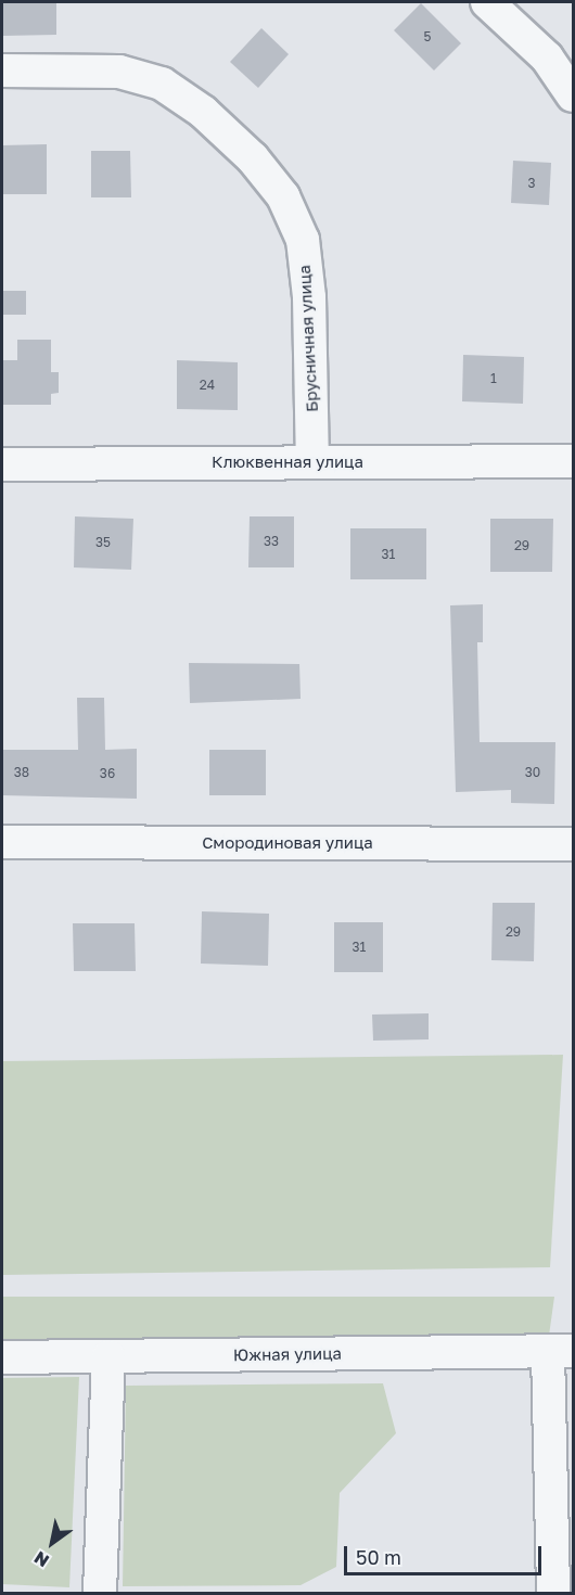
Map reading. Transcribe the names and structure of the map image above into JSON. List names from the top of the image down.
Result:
{
  "streets": {
    "street": [
      "Брусничная улица",
      "Клюквенная улица",
      "Смородиновая улица",
      "Южная улица"
    ]
  },
  "crossings": [
    ["Брусничная улица", "Клюквенная улица"]
  ],
  "house_numbers": [
    "5",
    "3",
    "1",
    "24",
    "33",
    "35",
    "29",
    "31",
    "38",
    "30",
    "36",
    "29",
    "31"
  ],
  "scale_bar": "50 m",
  "north": "bottom left"
}
